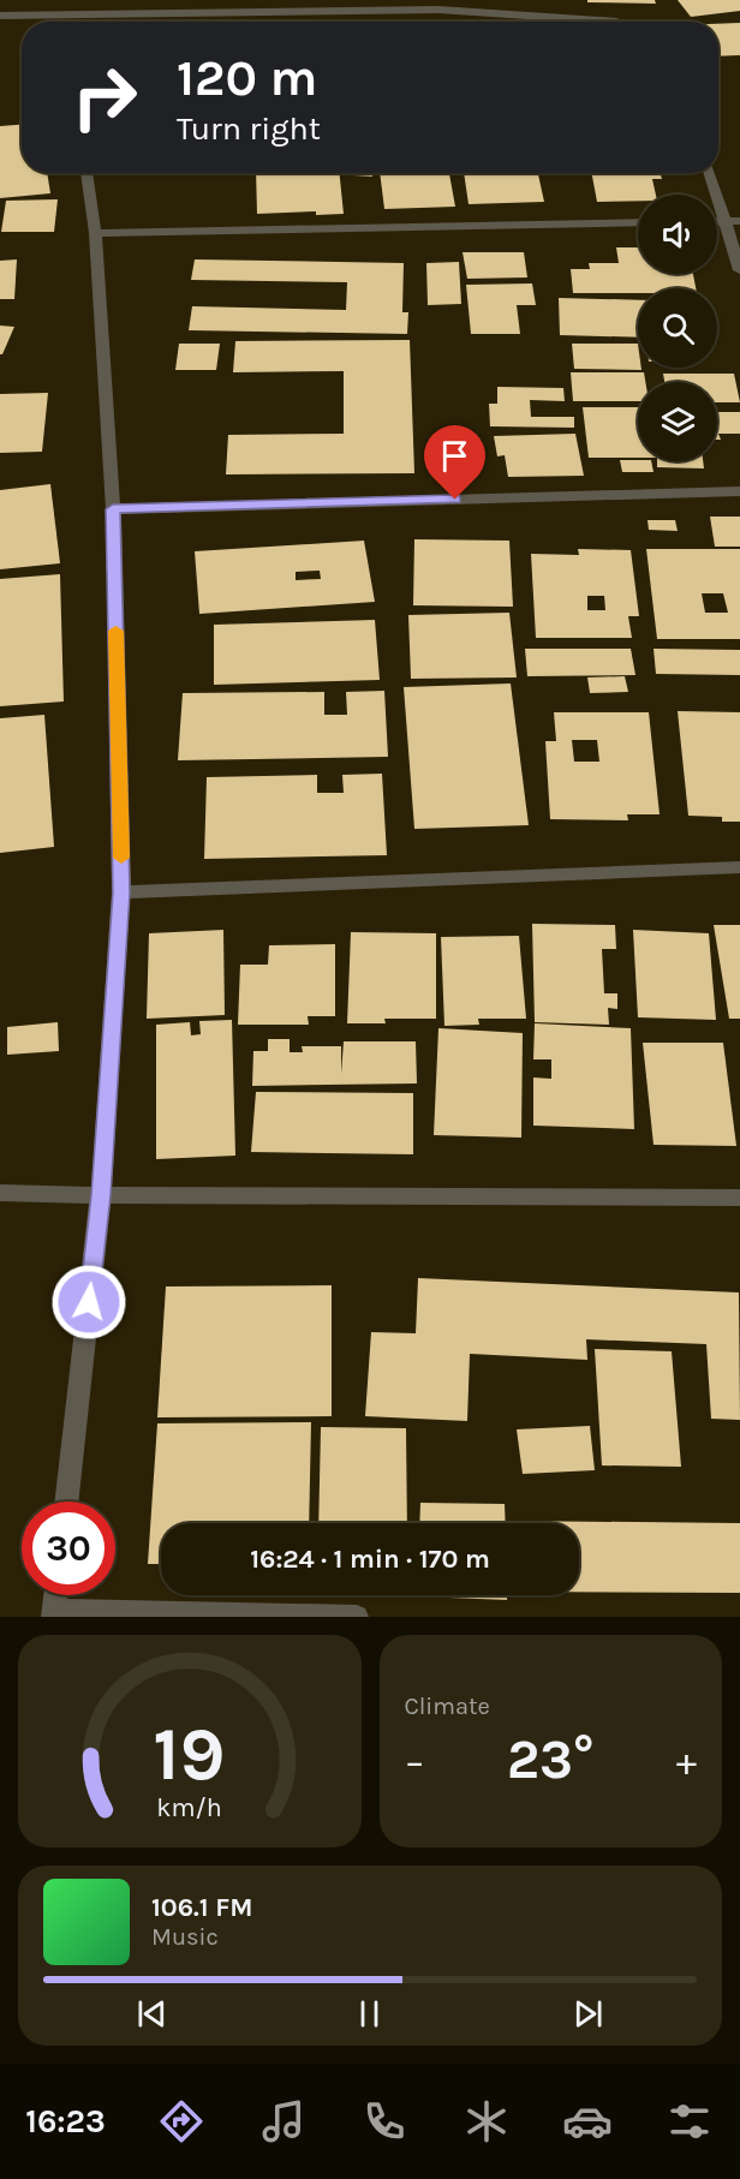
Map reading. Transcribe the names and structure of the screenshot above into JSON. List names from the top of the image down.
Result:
{
  "page": {
    "turn": ["120 m", "Turn right"],
    "limit": "30",
    "trip": "16:24 · 1 min · 170 m",
    "tile": "Climate",
    "heat": ["−", "23°", "+"],
    "song": ["106.1 FM", "Music"],
    "tabs": "16:23",
    "gauge": ["19", "km/h"]
  }
}
